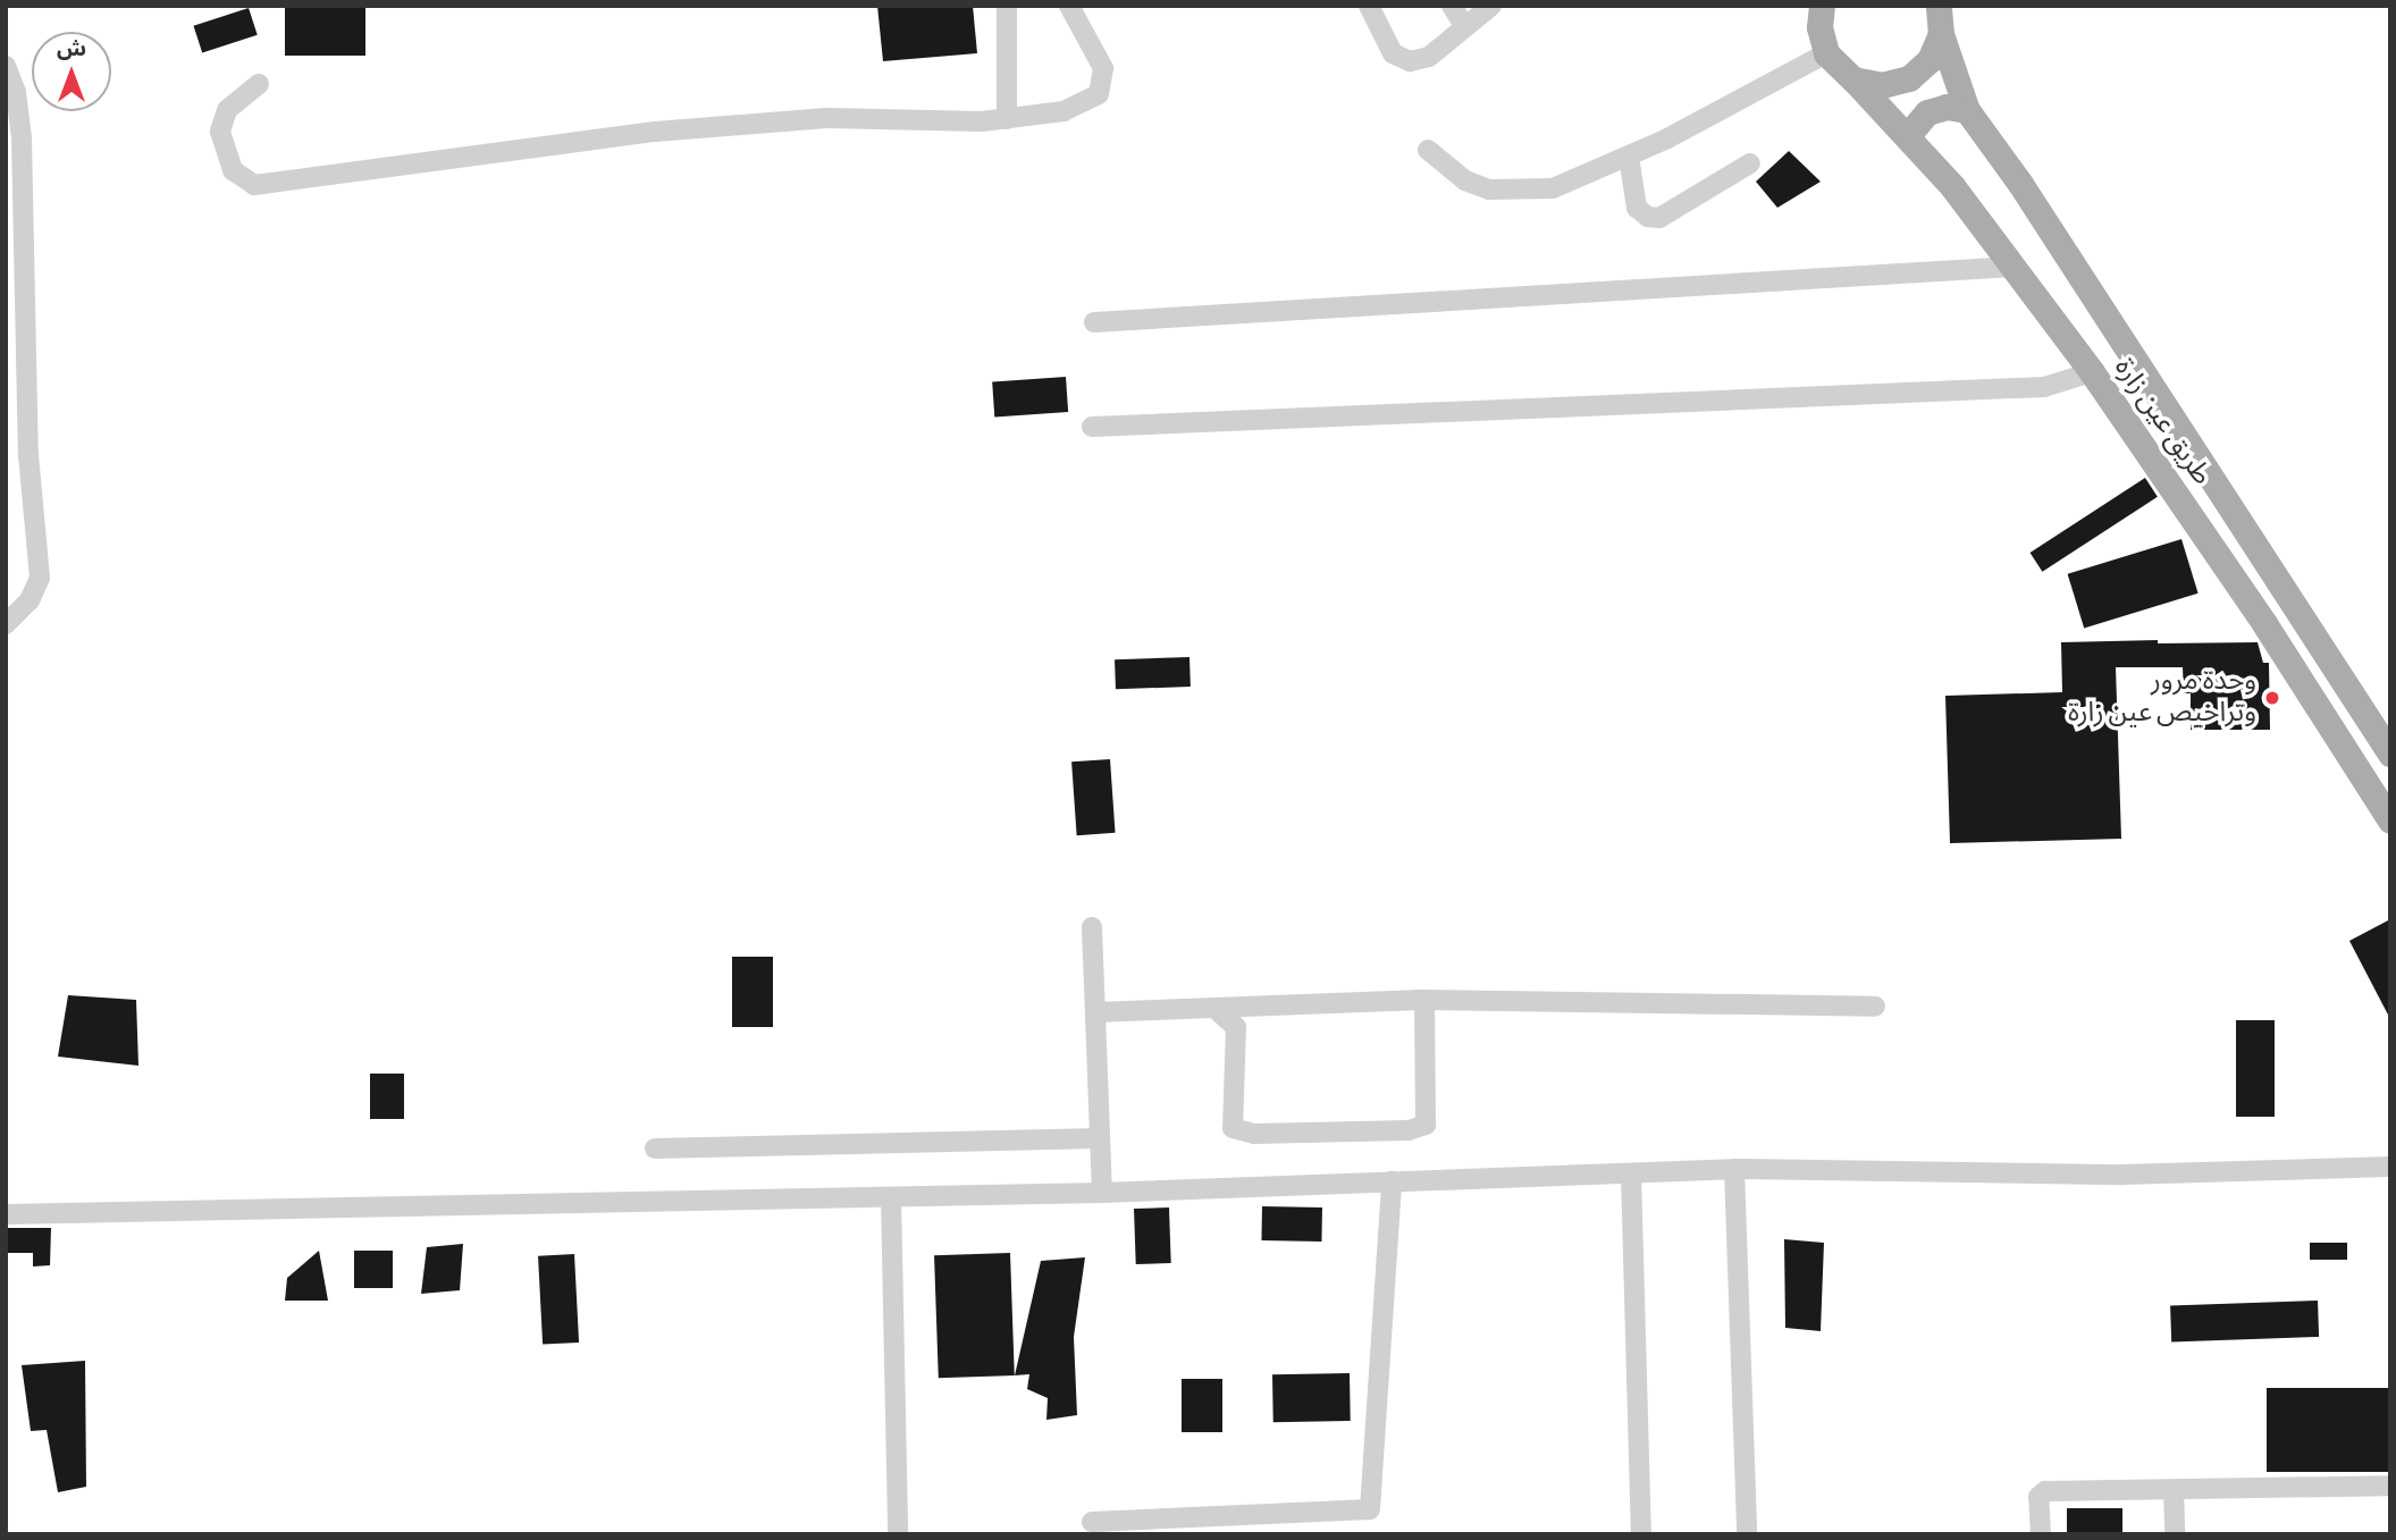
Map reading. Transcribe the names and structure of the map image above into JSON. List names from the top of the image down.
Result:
{
  "streets": {
    "main road": ["طريق عين زارة"]
  },
  "places": ["وحدة مرور وتراخيص عين زارة"],
  "north": "top"
}
